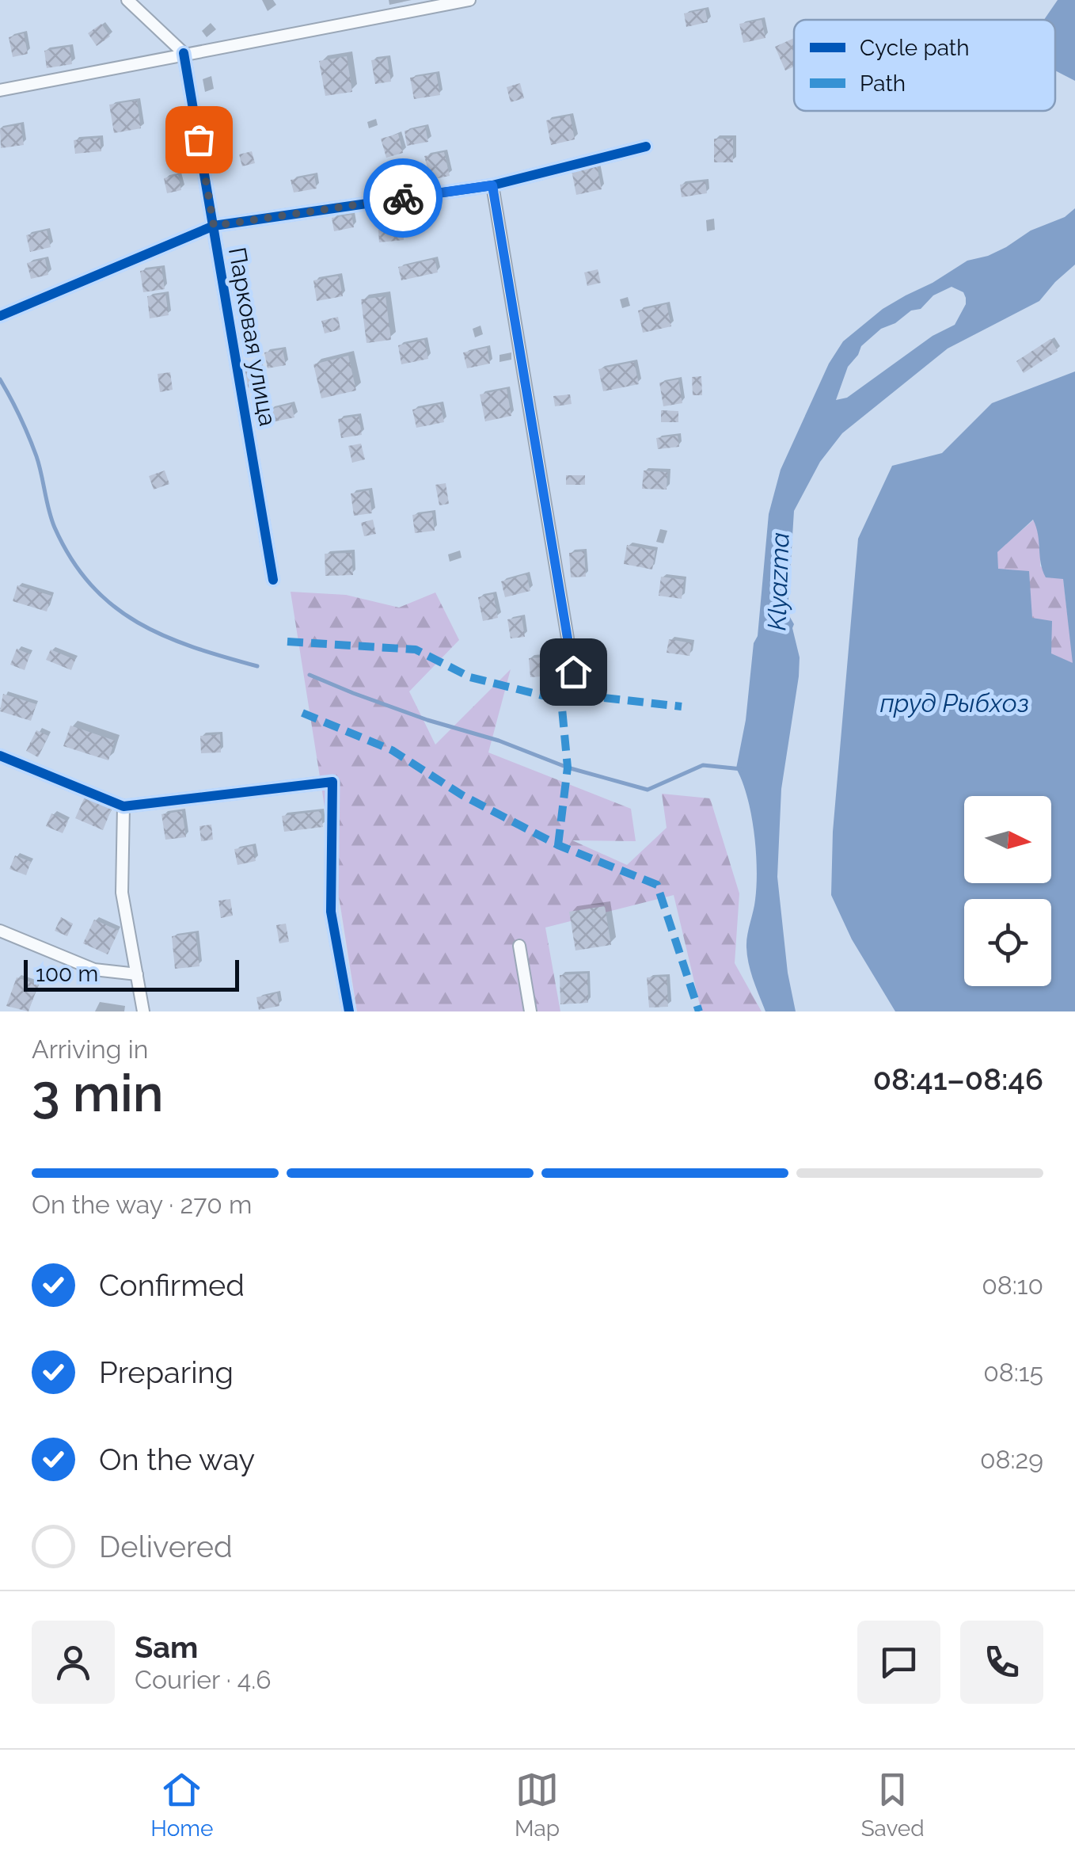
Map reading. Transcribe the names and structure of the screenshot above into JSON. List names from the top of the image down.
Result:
{
  "streets": {
    "street": ["Парковая улица"]
  },
  "water": ["Klyazma", "пруд Рыбхоз"],
  "legend": ["Cycle path", "Path"],
  "scale_bar": "100 m",
  "north": "right",
  "page": {
    "scale": "100 m",
    "heading": ["3 min", "Arriving in", "08:41–08:46"],
    "panel": ["Sam", "Courier · 4.6"],
    "bar": "On the way · 270 m",
    "list": [
      ["Confirmed", "08:10"],
      ["Preparing", "08:15"],
      ["On the way", "08:29"],
      "Delivered"
    ],
    "tabs": ["Home", "Map", "Saved"]
  }
}
